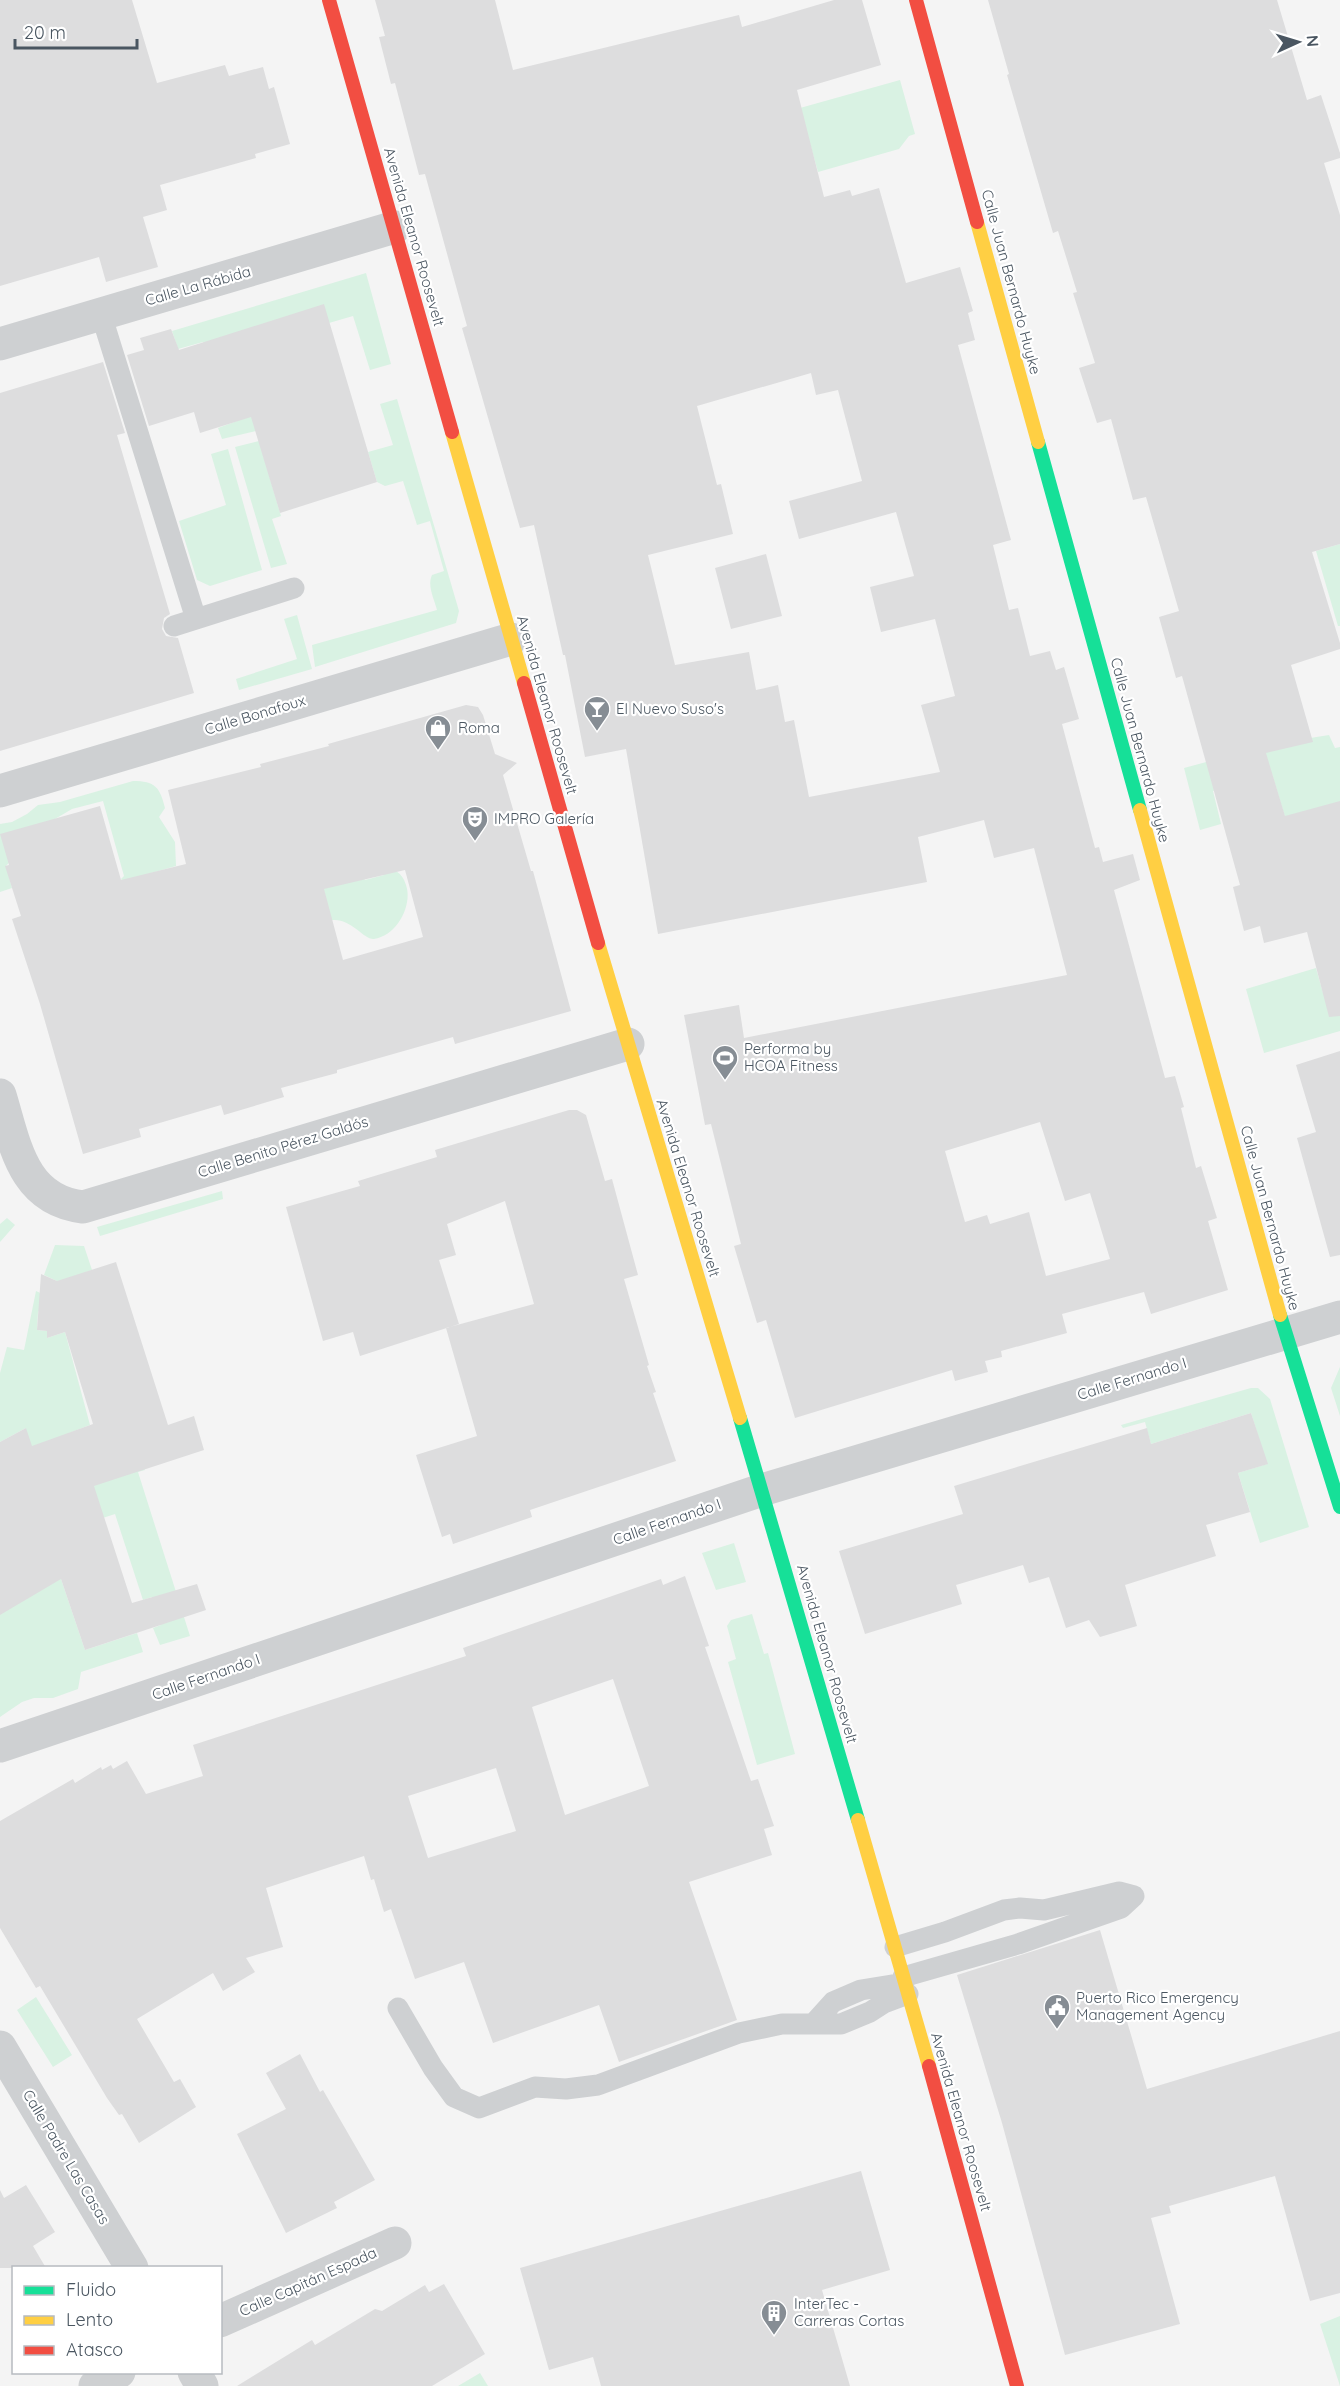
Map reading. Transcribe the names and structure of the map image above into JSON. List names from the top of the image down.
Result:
{
  "streets": {
    "street": [
      "Avenida Eleanor Roosevelt",
      "Calle Juan Bernardo Huyke",
      "Calle La Rábida",
      "Calle Bonafoux",
      "Calle Benito Pérez Galdós",
      "Calle Fernando I",
      "Calle Padre Las Casas",
      "Calle Capitán Espada"
    ]
  },
  "crossings": [
    ["Avenida Eleanor Roosevelt", "Calle La Rábida"],
    ["Avenida Eleanor Roosevelt", "Calle Bonafoux"],
    ["Avenida Eleanor Roosevelt", "Calle Benito Pérez Galdós"],
    ["Avenida Eleanor Roosevelt", "Calle Fernando I"],
    ["Calle Juan Bernardo Huyke", "Calle Fernando I"]
  ],
  "places": {
    "bar": ["El Nuevo Suso's"],
    "shop": ["Roma"],
    "theatre": ["IMPRO Galería"],
    "sports": ["Performa by HCOA Fitness"],
    "public building": ["Puerto Rico Emergency Management Agency"],
    "building": ["InterTec - Carreras Cortas"]
  },
  "legend": ["Fluido", "Lento", "Atasco"],
  "scale_bar": "20 m",
  "north": "right"
}
